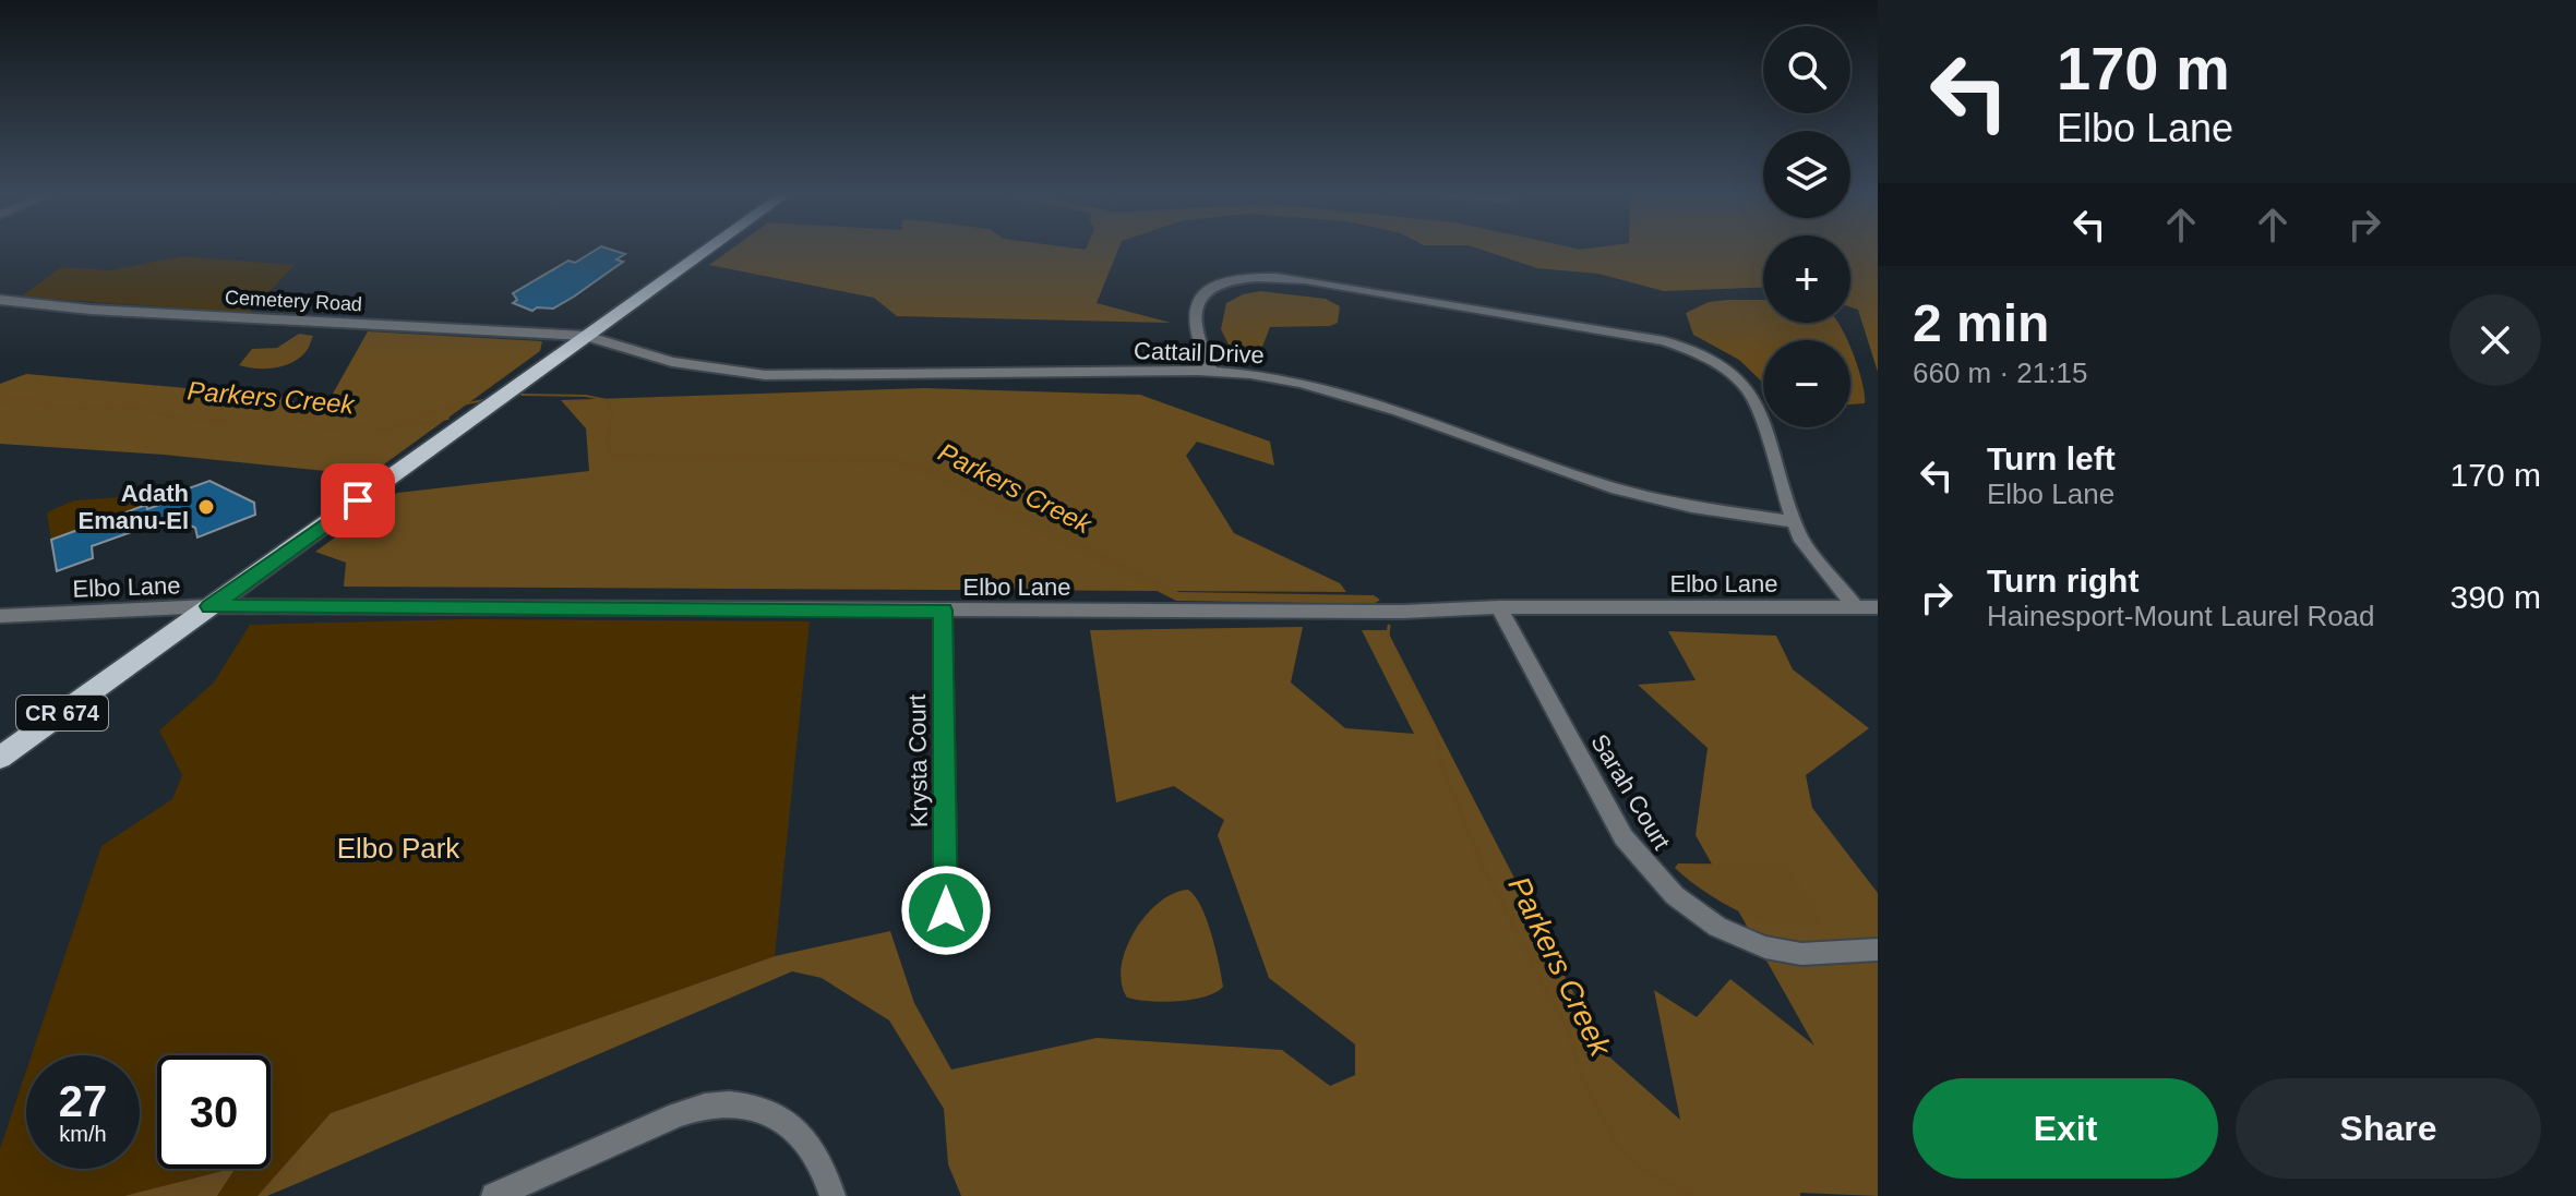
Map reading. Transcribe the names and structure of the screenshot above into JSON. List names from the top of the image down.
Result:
{
  "streets": {
    "main road": ["CR 674"],
    "street": [
      "Cemetery Road",
      "Cattail Drive",
      "Elbo Lane",
      "Krysta Court",
      "Sarah Court"
    ]
  },
  "crossings": [
    ["Cemetery Road", "Cattail Drive"],
    ["Cemetery Road", "CR 674"],
    ["Cattail Drive", "CR 674"],
    ["Elbo Lane", "CR 674"],
    ["Elbo Lane", "Krysta Court"],
    ["Elbo Lane", "Sarah Court"]
  ],
  "water": ["Parkers Creek"],
  "parks": ["Elbo Park"],
  "places": ["Adath Emanu-El"],
  "page": {
    "turn": ["170 m", "Elbo Lane"],
    "map_buttons": ["+", "−"],
    "heading": ["2 min", "660 m · 21:15"],
    "list": [
      {
        "name": "Turn left",
        "note": "Elbo Lane",
        "value": "170 m"
      },
      {
        "name": "Turn right",
        "note": "Hainesport-Mount Laurel Road",
        "value": "390 m"
      }
    ],
    "speed": "27 km/h",
    "limit": "30",
    "buttons": ["Exit", "Share"]
  }
}
